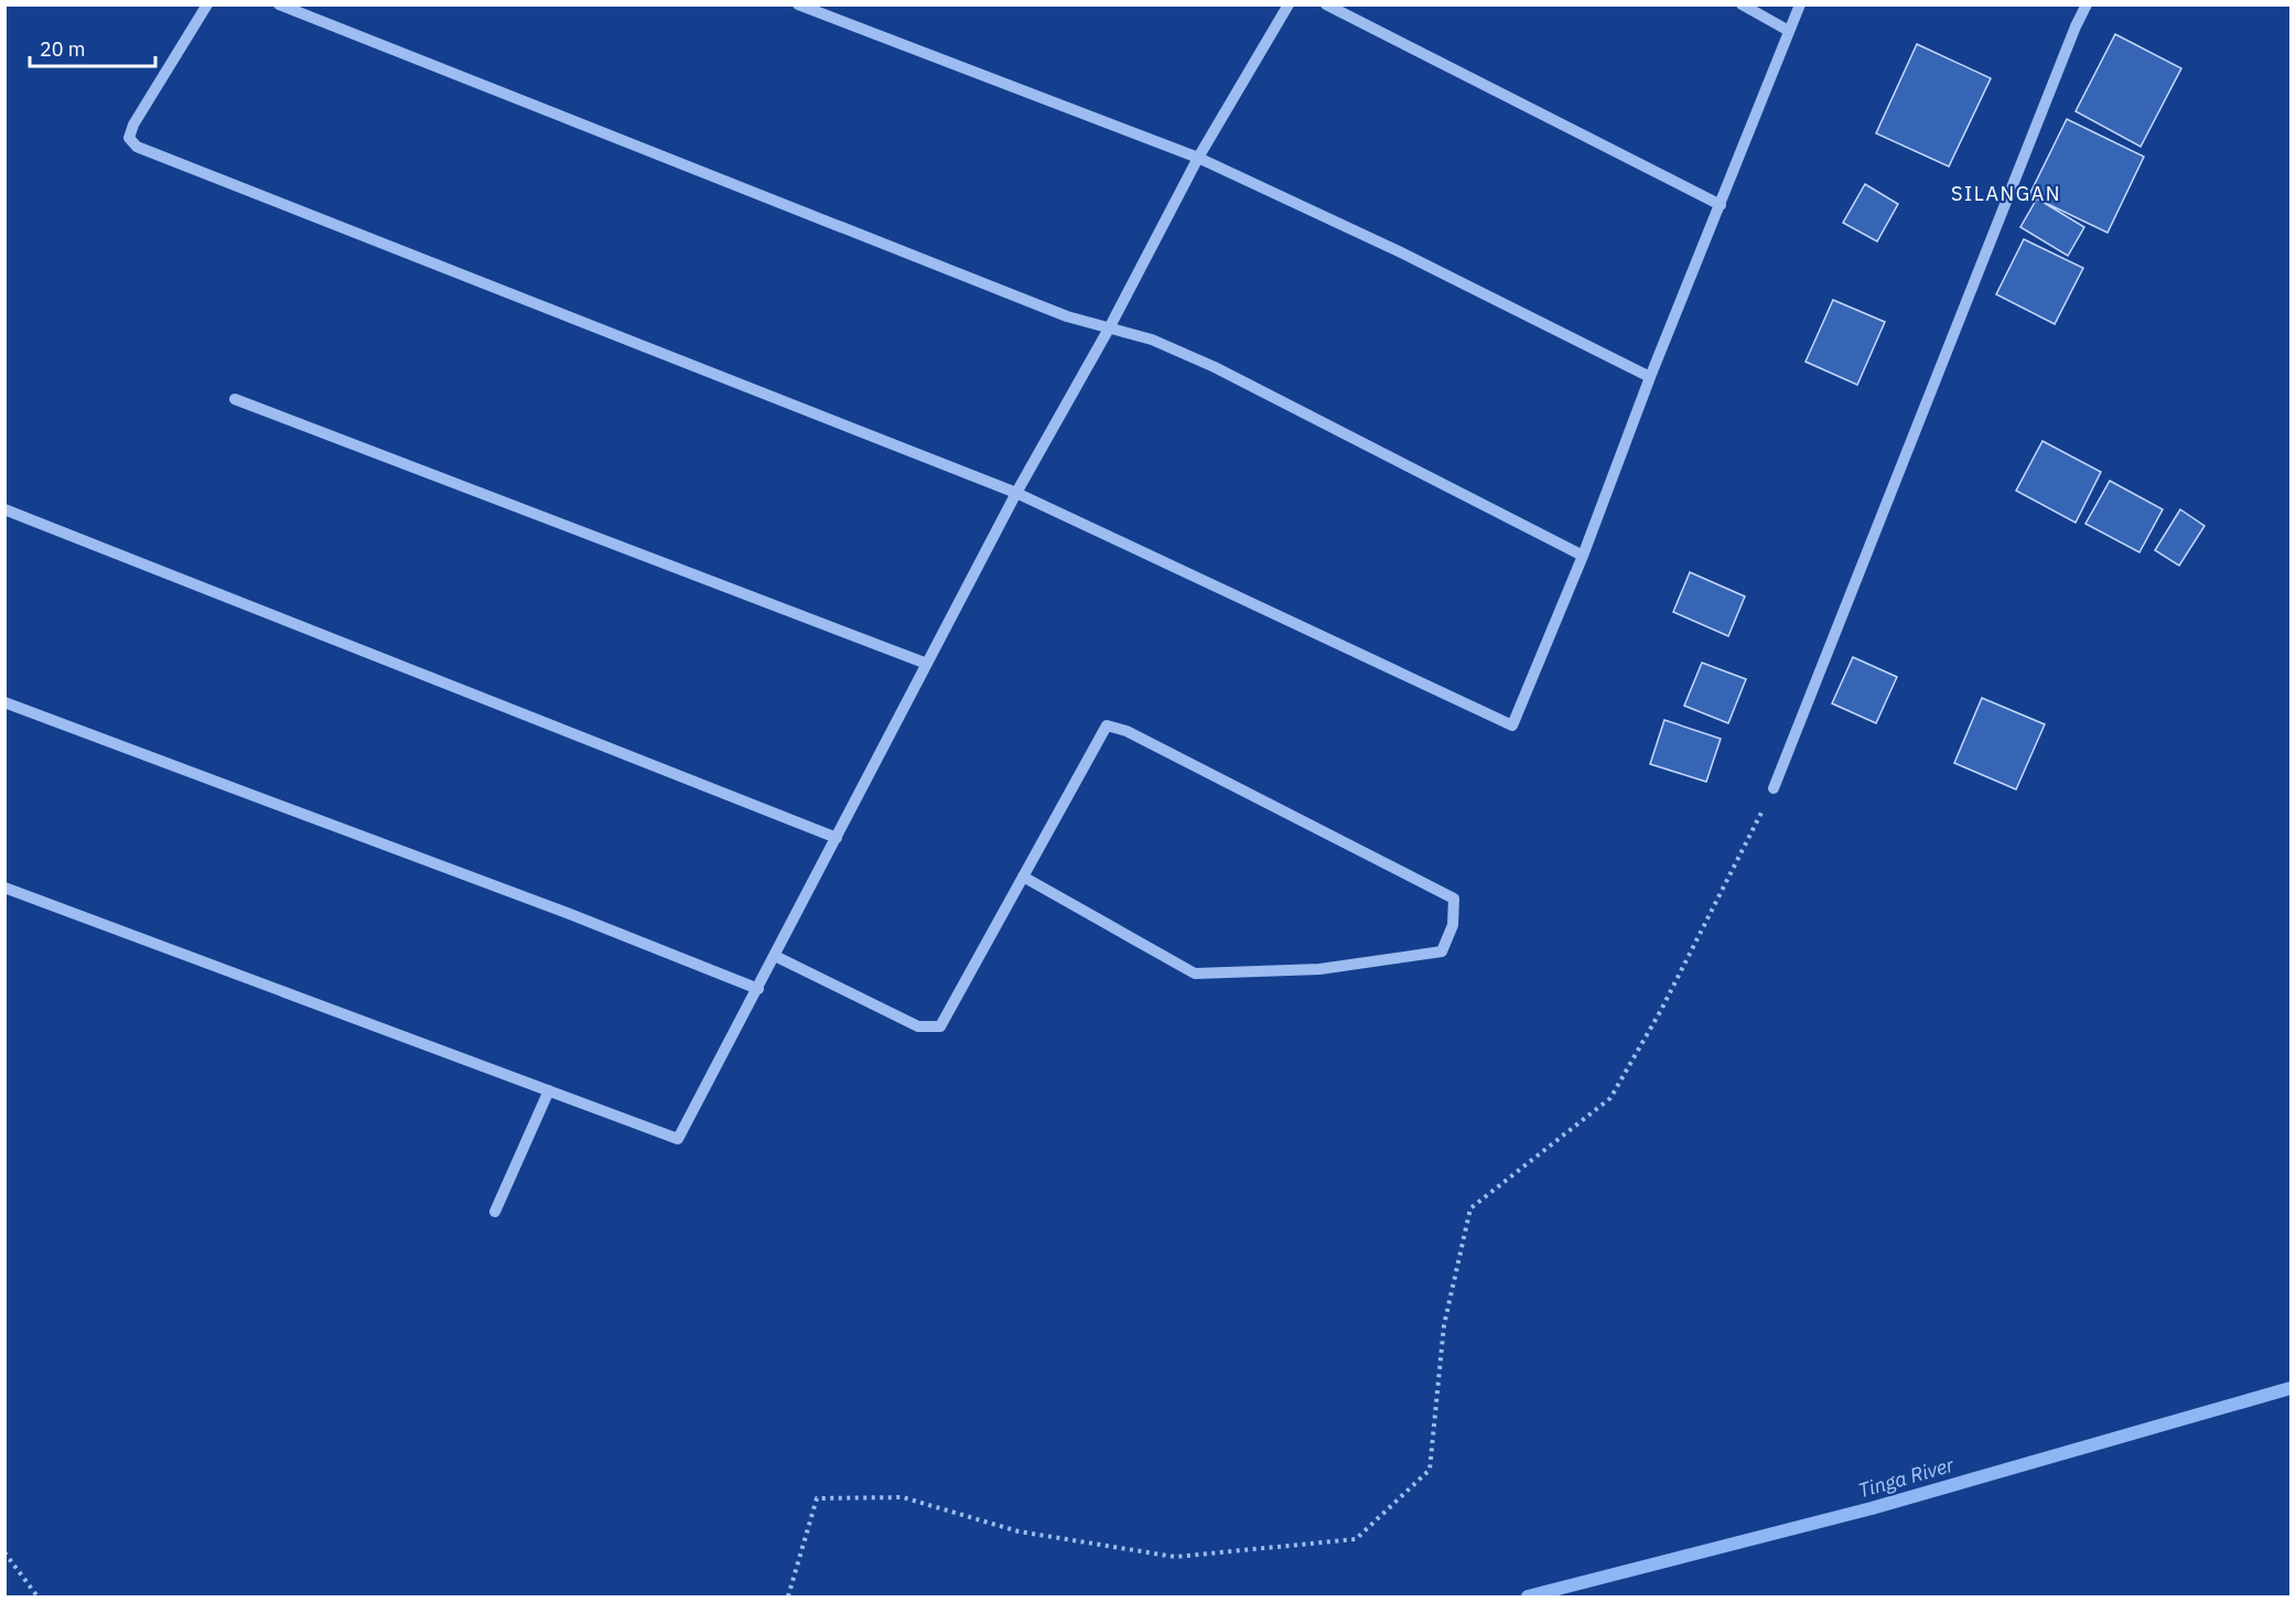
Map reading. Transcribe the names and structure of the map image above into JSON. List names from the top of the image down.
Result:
{
  "districts": ["SILANGAN"],
  "water": ["Tinga River"],
  "scale_bar": "20 m"
}
